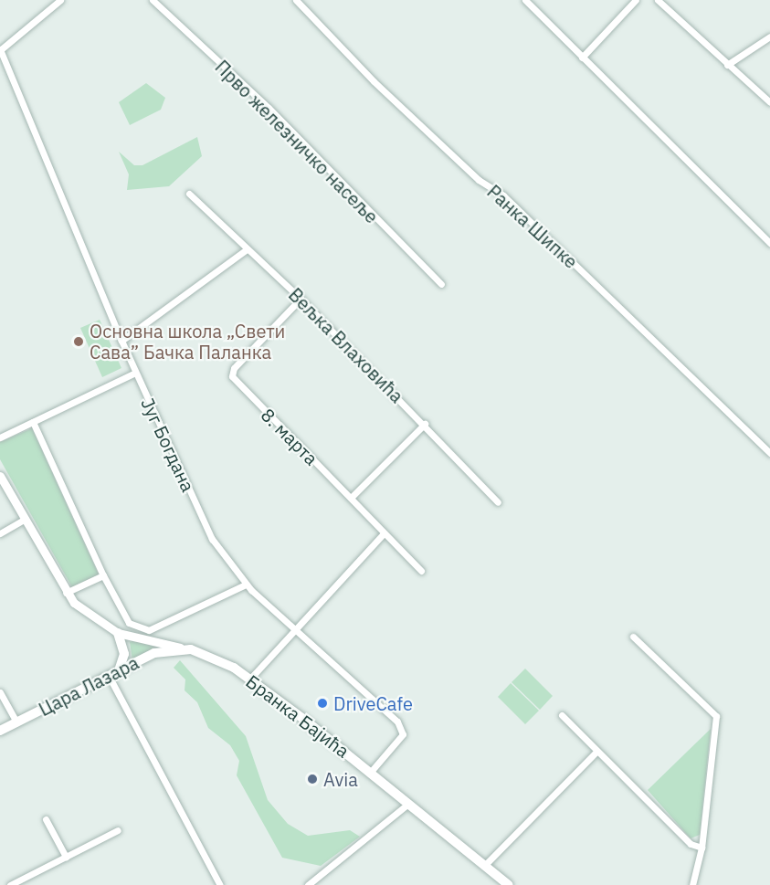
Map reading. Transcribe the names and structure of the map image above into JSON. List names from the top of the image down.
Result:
{
  "streets": {
    "main road": ["Цара Лазара", "Бранка Бајића"],
    "street": [
      "Прво железничко насеље",
      "Ранка Шипке",
      "Вељка Влаховића",
      "8. марта",
      "Југ Богдана"
    ]
  },
  "crossings": [
    ["Вељка Влаховића", "8. марта"],
    ["Југ Богдана", "Бранка Бајића"],
    ["Цара Лазара", "Бранка Бајића"]
  ],
  "places": ["Основна школа „Свети Сава” Бачка Паланка", "DriveCafe", "Avia"]
}
